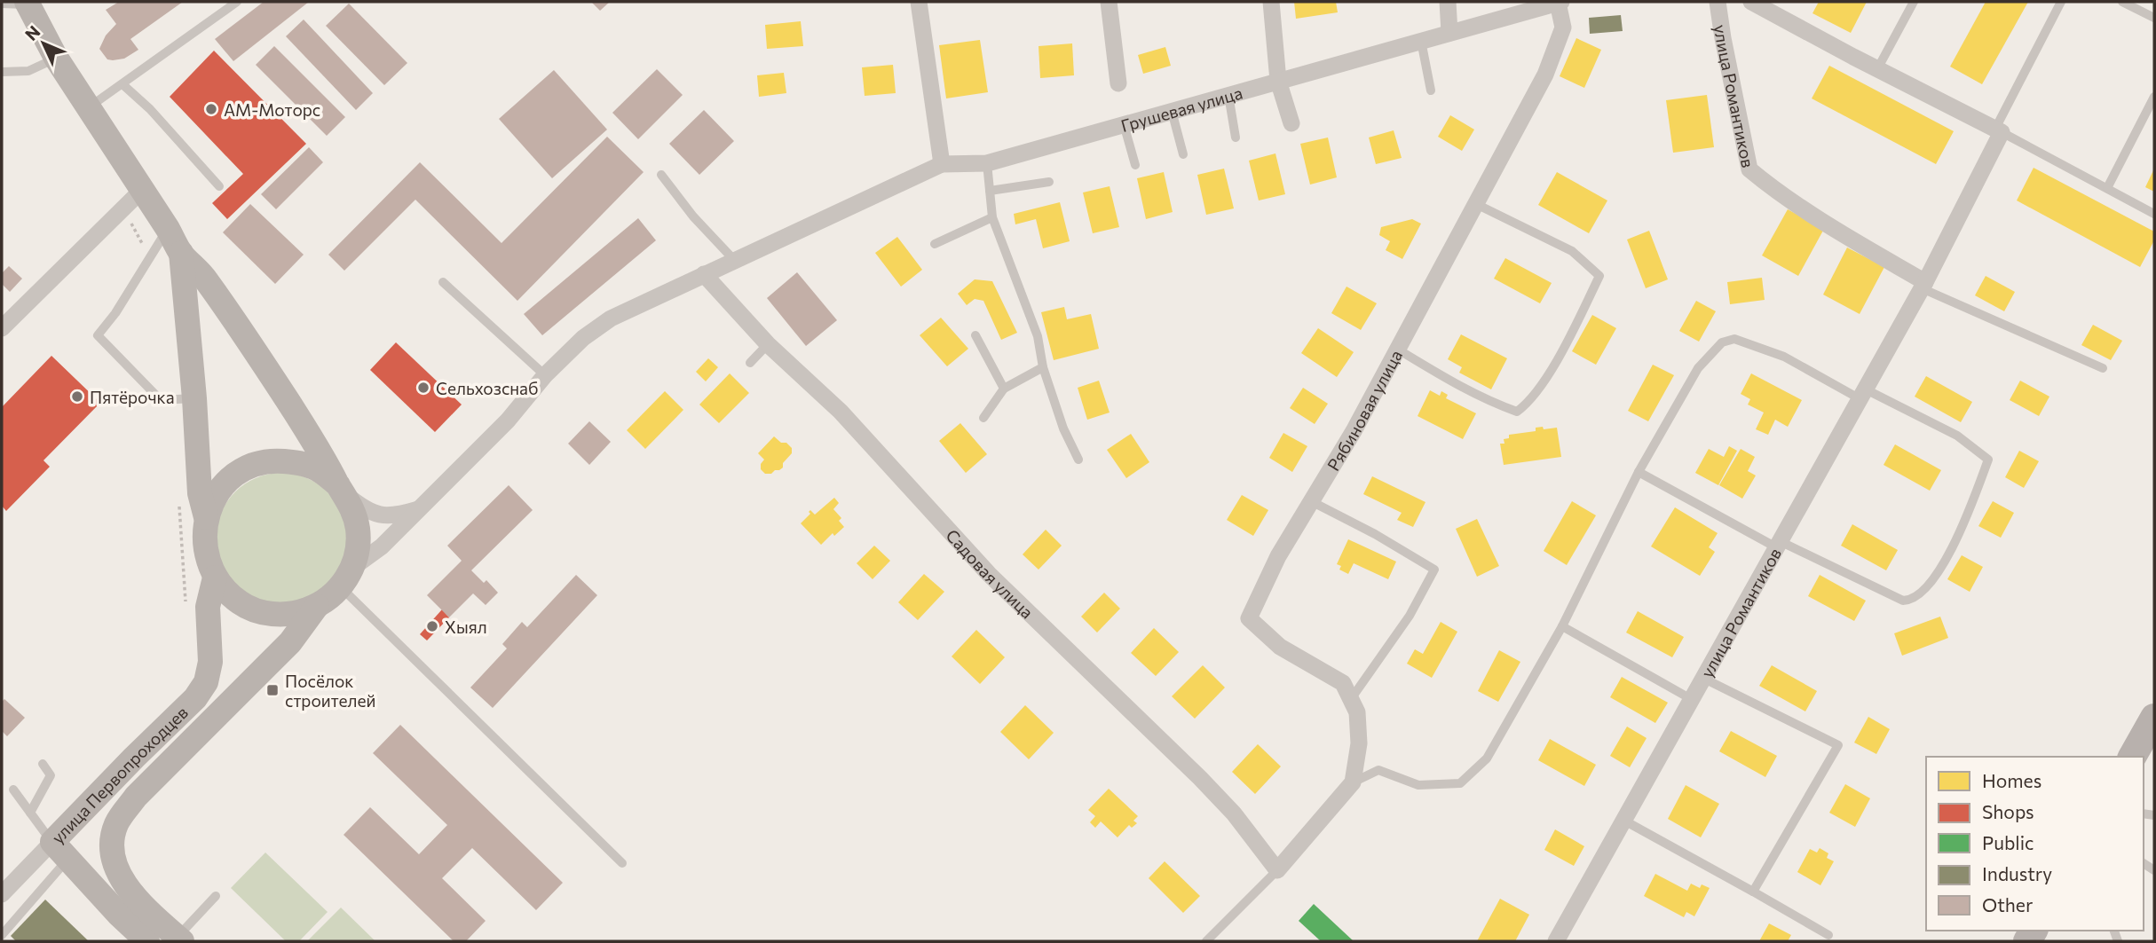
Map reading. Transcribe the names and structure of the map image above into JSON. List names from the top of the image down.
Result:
{
  "streets": {
    "street": [
      "улица Романтиков",
      "Грушевая улица",
      "Рябиновая улица",
      "Садовая улица",
      "улица Первопроходцев"
    ]
  },
  "crossings": [
    ["Грушевая улица", "Рябиновая улица"]
  ],
  "places": {
    "other": [
      "АМ-Моторс",
      "Сельхозснаб",
      "Пятёрочка",
      "Хыял"
    ],
    "transit": ["Посёлок строителей"]
  },
  "legend": [
    "Homes",
    "Shops",
    "Public",
    "Industry",
    "Other"
  ],
  "north": "top left"
}
